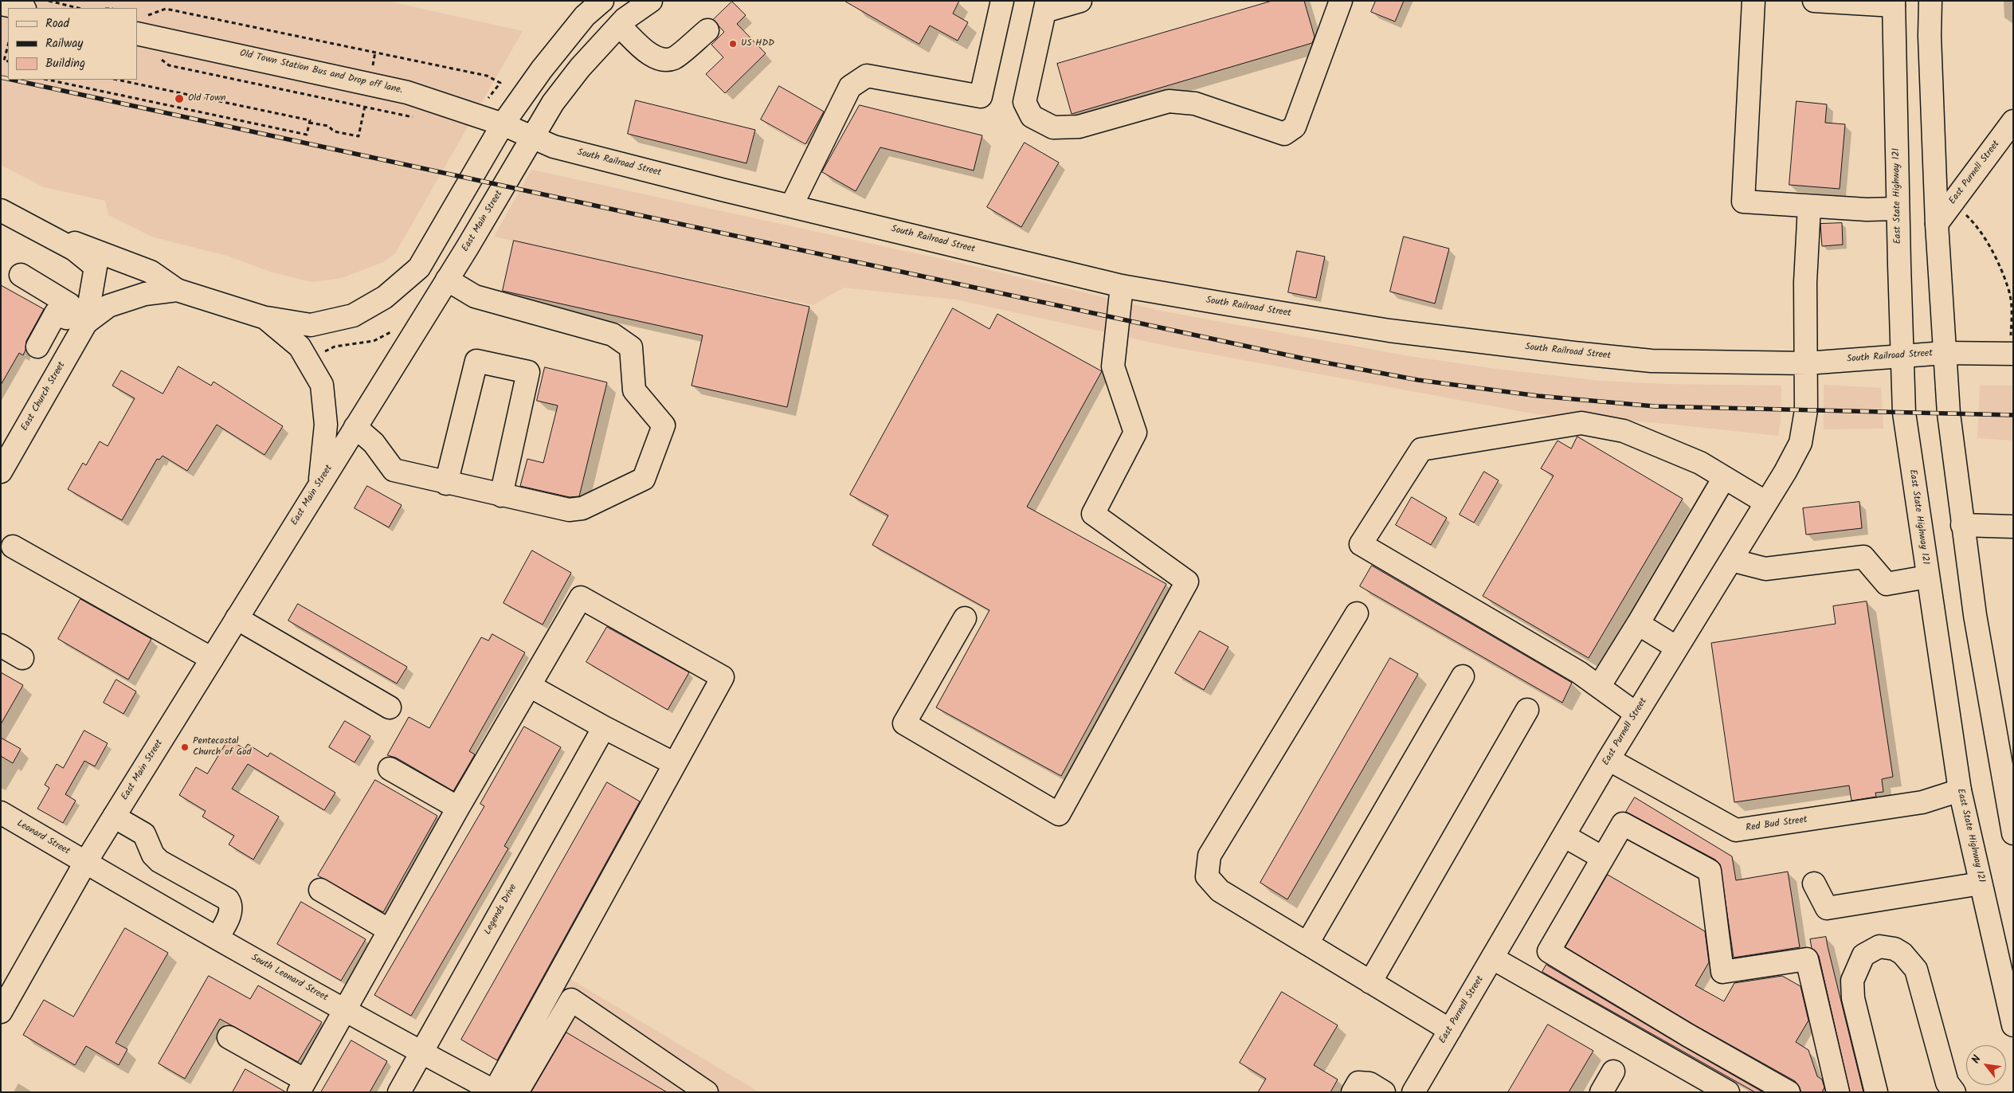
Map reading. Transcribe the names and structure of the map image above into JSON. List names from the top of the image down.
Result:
{
  "streets": {
    "street": [
      "Old Town Station Bus and Drop off lane.",
      "South Railroad Street",
      "East Purnell Street",
      "East State Highway 121",
      "East Main Street",
      "East Church Street",
      "Red Bud Street",
      "Leonard Street",
      "Legends Drive",
      "South Leonard Street"
    ]
  },
  "crossings": [
    ["Old Town Station Bus and Drop off lane.", "South Railroad Street"],
    ["South Railroad Street", "East Purnell Street"],
    ["South Railroad Street", "East State Highway 121"],
    ["South Railroad Street", "East Main Street"],
    ["East Purnell Street", "Red Bud Street"],
    ["East State Highway 121", "Red Bud Street"],
    ["East Main Street", "Leonard Street"],
    ["East Main Street", "South Leonard Street"],
    ["Leonard Street", "South Leonard Street"],
    ["Legends Drive", "South Leonard Street"]
  ],
  "places": ["US HDD", "Old Town", "Pentecostal Church of God"],
  "legend": ["Road", "Railway", "Building"],
  "north": "top left"
}
